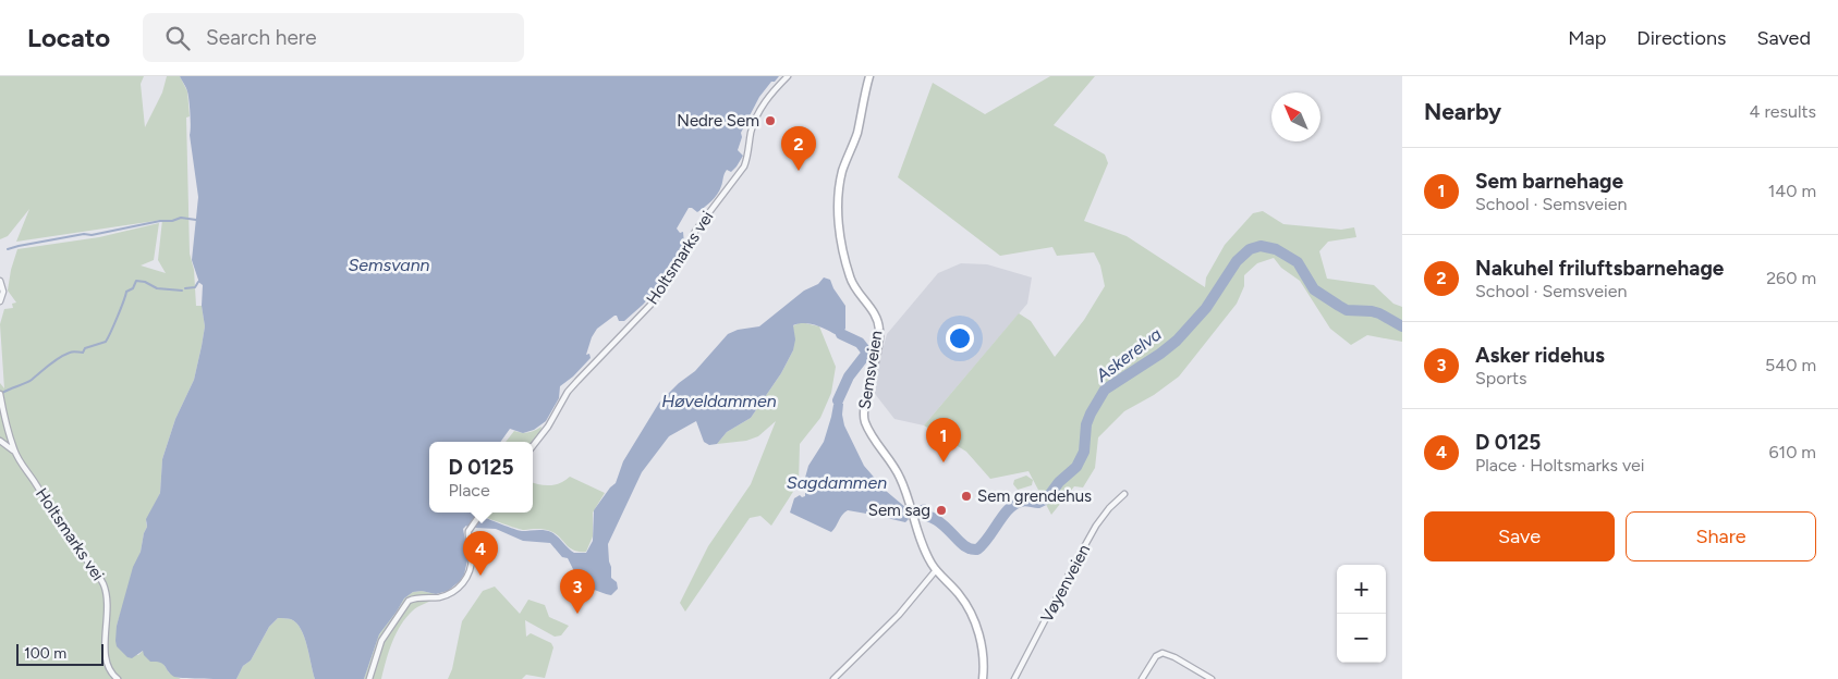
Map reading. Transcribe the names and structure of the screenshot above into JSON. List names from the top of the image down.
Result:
{
  "streets": {
    "main road": ["Semsveien"],
    "street": ["Holtsmarks vei", "Vøyenveien"]
  },
  "water": [
    "Semsvann",
    "Askerelva",
    "Høveldammen",
    "Sagdammen"
  ],
  "places": ["Nedre Sem", "Sem grendehus", "Sem sag"],
  "scale_bar": "100 m",
  "north": "top left",
  "page": {
    "header": "Locato",
    "search": "Search here",
    "nav": ["Map", "Directions", "Saved"],
    "heading": ["Nearby", "4 results"],
    "pins": [
      "2",
      "1",
      "4",
      "3"
    ],
    "list": [
      {
        "mark": "1",
        "name": "Sem barnehage",
        "note": "School · Semsveien",
        "value": "140 m"
      },
      {
        "mark": "2",
        "name": "Nakuhel friluftsbarnehage",
        "note": "School · Semsveien",
        "value": "260 m"
      },
      {
        "mark": "3",
        "name": "Asker ridehus",
        "note": "Sports",
        "value": "540 m"
      },
      {
        "mark": "4",
        "name": "D 0125",
        "note": "Place · Holtsmarks vei",
        "value": "610 m"
      }
    ],
    "popup": ["D 0125", "Place"],
    "buttons": ["Save", "Share"],
    "map_buttons": ["+", "−"],
    "scale": "100 m"
  }
}
